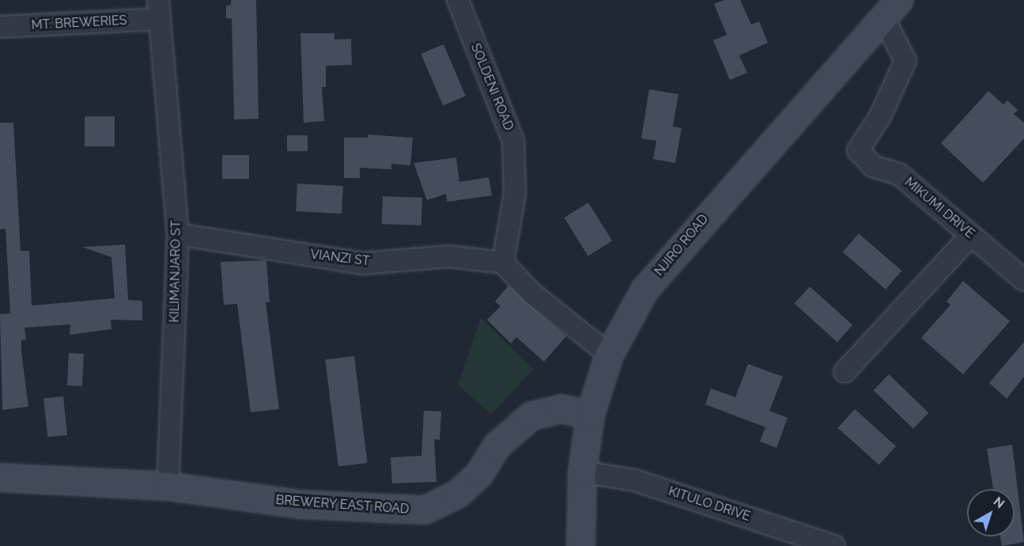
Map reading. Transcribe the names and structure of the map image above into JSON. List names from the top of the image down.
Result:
{
  "streets": {
    "street": [
      "MT. BREWERIES",
      "SOLDENI ROAD",
      "MIKUMI DRIVE",
      "NJIRO ROAD",
      "VIANZI ST",
      "KILIMANJARO ST",
      "KITULO DRIVE",
      "BREWERY EAST ROAD"
    ]
  },
  "crossings": [
    ["MT. BREWERIES", "KILIMANJARO ST"],
    ["SOLDENI ROAD", "VIANZI ST"],
    ["MIKUMI DRIVE", "NJIRO ROAD"],
    ["NJIRO ROAD", "KITULO DRIVE"],
    ["NJIRO ROAD", "BREWERY EAST ROAD"],
    ["VIANZI ST", "KILIMANJARO ST"],
    ["KILIMANJARO ST", "BREWERY EAST ROAD"]
  ],
  "north": "top right"
}
